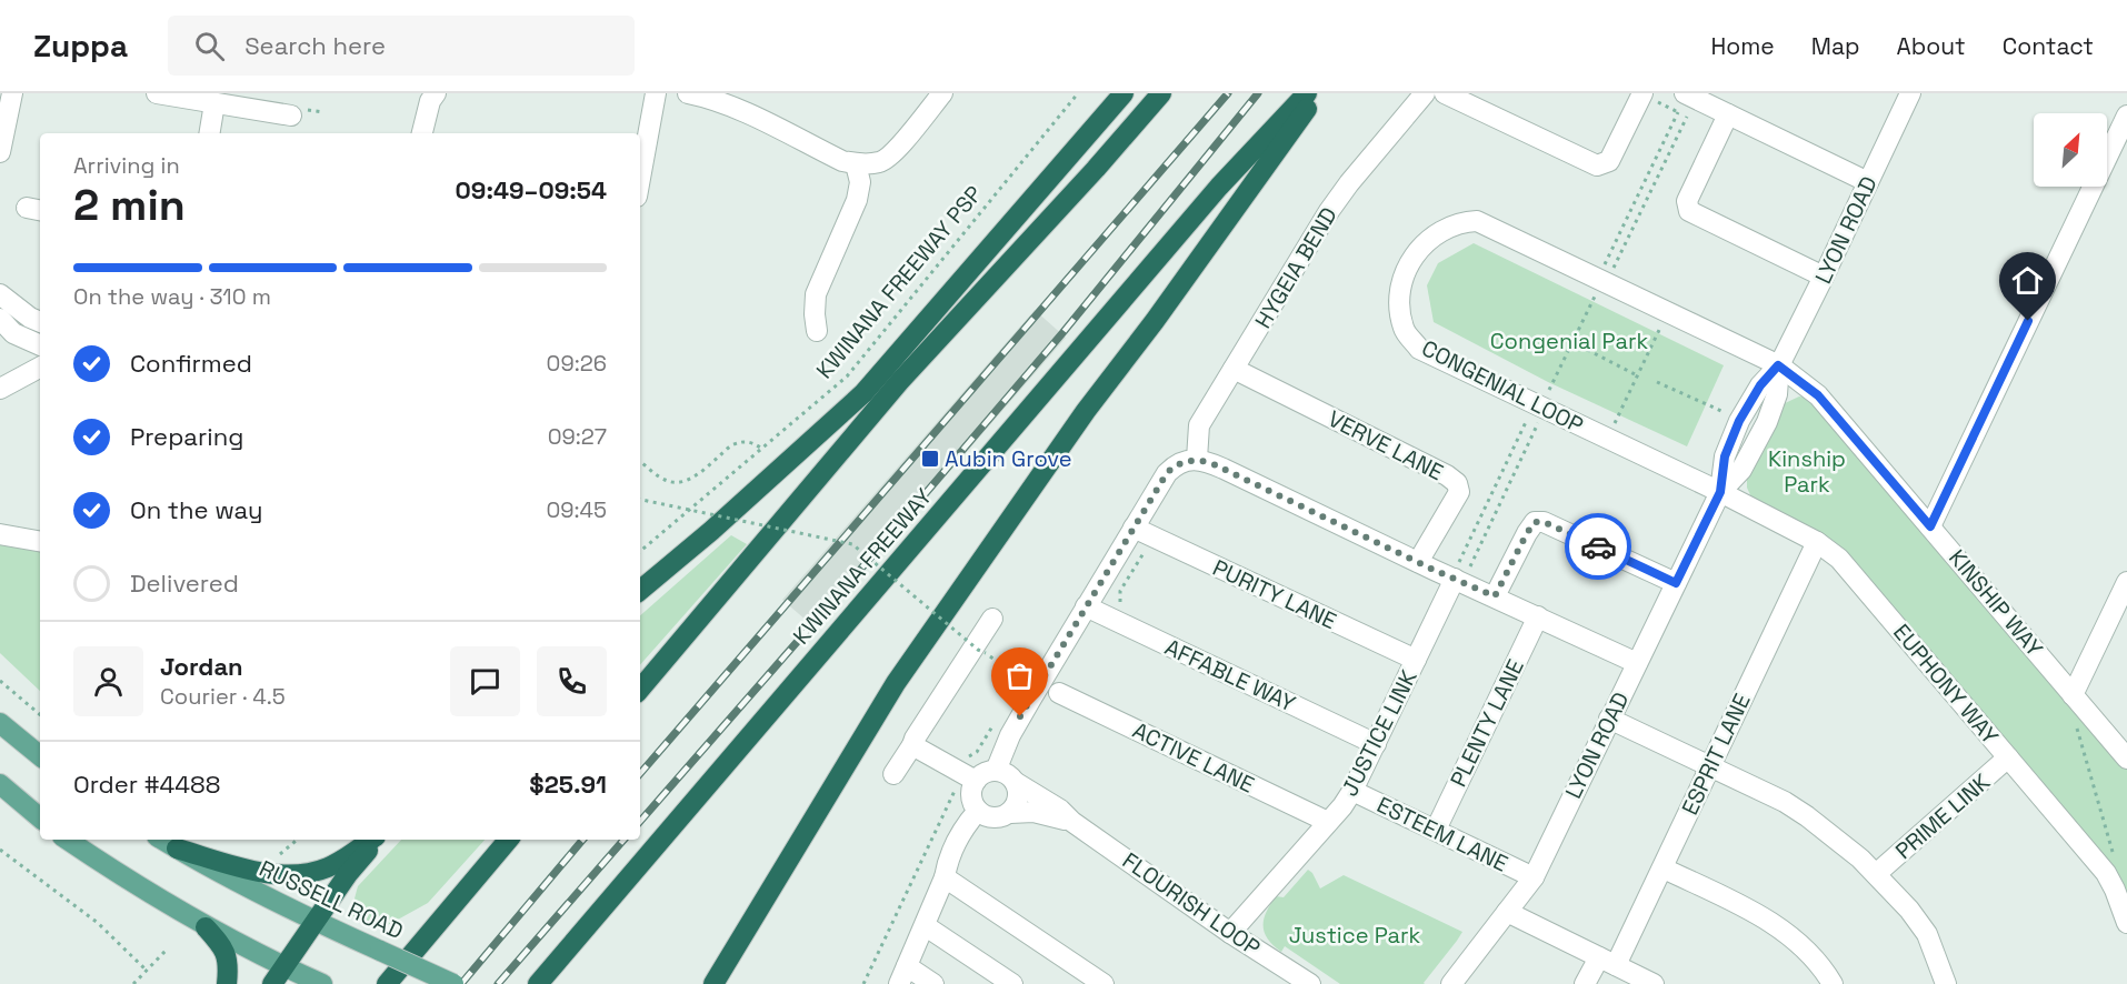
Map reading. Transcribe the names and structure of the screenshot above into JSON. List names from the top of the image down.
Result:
{
  "streets": {
    "highway": ["KWINANA FREEWAY"],
    "main road": ["RUSSELL ROAD"],
    "street": [
      "LYON ROAD",
      "HYGEIA BEND",
      "CONGENIAL LOOP",
      "VERVE LANE",
      "PURITY LANE",
      "KINSHIP WAY",
      "AFFABLE WAY",
      "EUPHONY WAY",
      "PLENTY LANE",
      "JUSTICE LINK",
      "ESPRIT LANE",
      "ACTIVE LANE",
      "PRIME LINK",
      "ESTEEM LANE",
      "FLOURISH LOOP"
    ],
    "path": ["KWINANA FREEWAY PSP"]
  },
  "crossings": [
    ["LYON ROAD", "CONGENIAL LOOP"],
    ["LYON ROAD", "KINSHIP WAY"],
    ["LYON ROAD", "EUPHONY WAY"],
    ["LYON ROAD", "ESTEEM LANE"],
    ["HYGEIA BEND", "VERVE LANE"],
    ["CONGENIAL LOOP", "KINSHIP WAY"],
    ["CONGENIAL LOOP", "EUPHONY WAY"],
    ["PURITY LANE", "JUSTICE LINK"],
    ["AFFABLE WAY", "JUSTICE LINK"],
    ["EUPHONY WAY", "ESPRIT LANE"],
    ["EUPHONY WAY", "PRIME LINK"],
    ["PLENTY LANE", "ESTEEM LANE"],
    ["JUSTICE LINK", "ACTIVE LANE"],
    ["JUSTICE LINK", "ESTEEM LANE"],
    ["JUSTICE LINK", "FLOURISH LOOP"]
  ],
  "parks": ["Congenial Park", "Kinship Park", "Justice Park"],
  "places": {
    "transit": ["Aubin Grove"]
  },
  "north": "top right",
  "page": {
    "header": "Zuppa",
    "search": "Search here",
    "nav": [
      "Home",
      "Map",
      "About",
      "Contact"
    ],
    "heading": ["2 min", "Arriving in", "09:49–09:54"],
    "panel": [
      "Jordan",
      "Courier · 4.5",
      "Order #4488",
      "$25.91"
    ],
    "bar": "On the way · 310 m",
    "list": [
      ["Confirmed", "09:26"],
      ["Preparing", "09:27"],
      ["On the way", "09:45"],
      "Delivered"
    ]
  }
}
